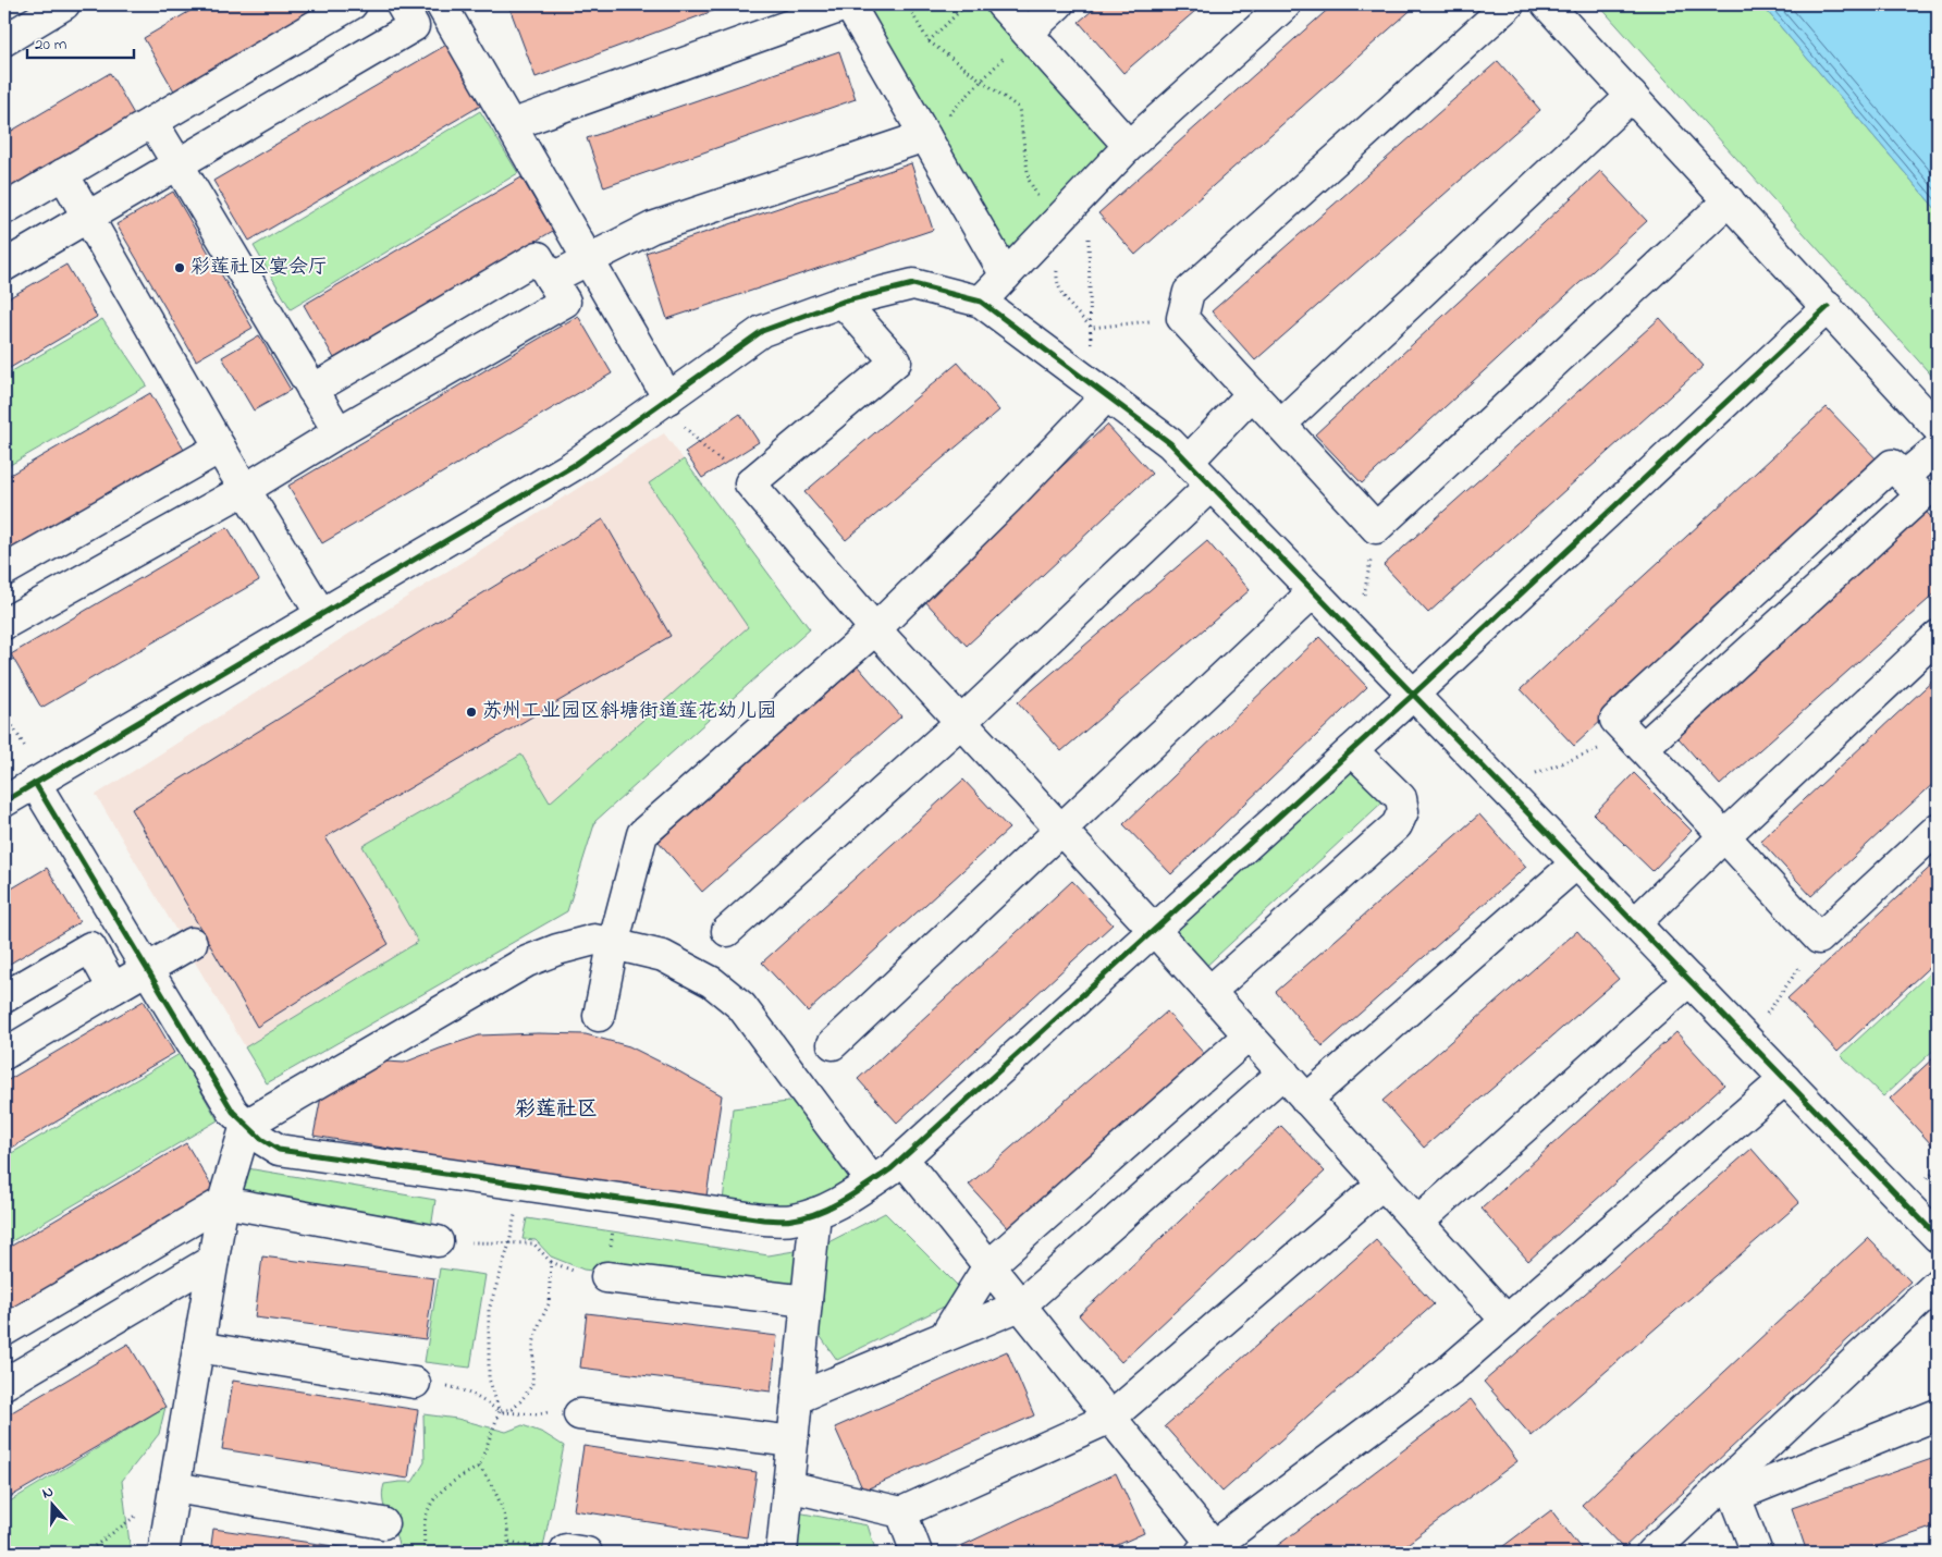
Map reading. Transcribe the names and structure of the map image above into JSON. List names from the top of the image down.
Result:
{
  "districts": ["彩莲社区"],
  "places": ["彩莲社区宴会厅", "苏州工业园区斜塘街道莲花幼儿园"],
  "scale_bar": "20 m",
  "north": "top"
}
